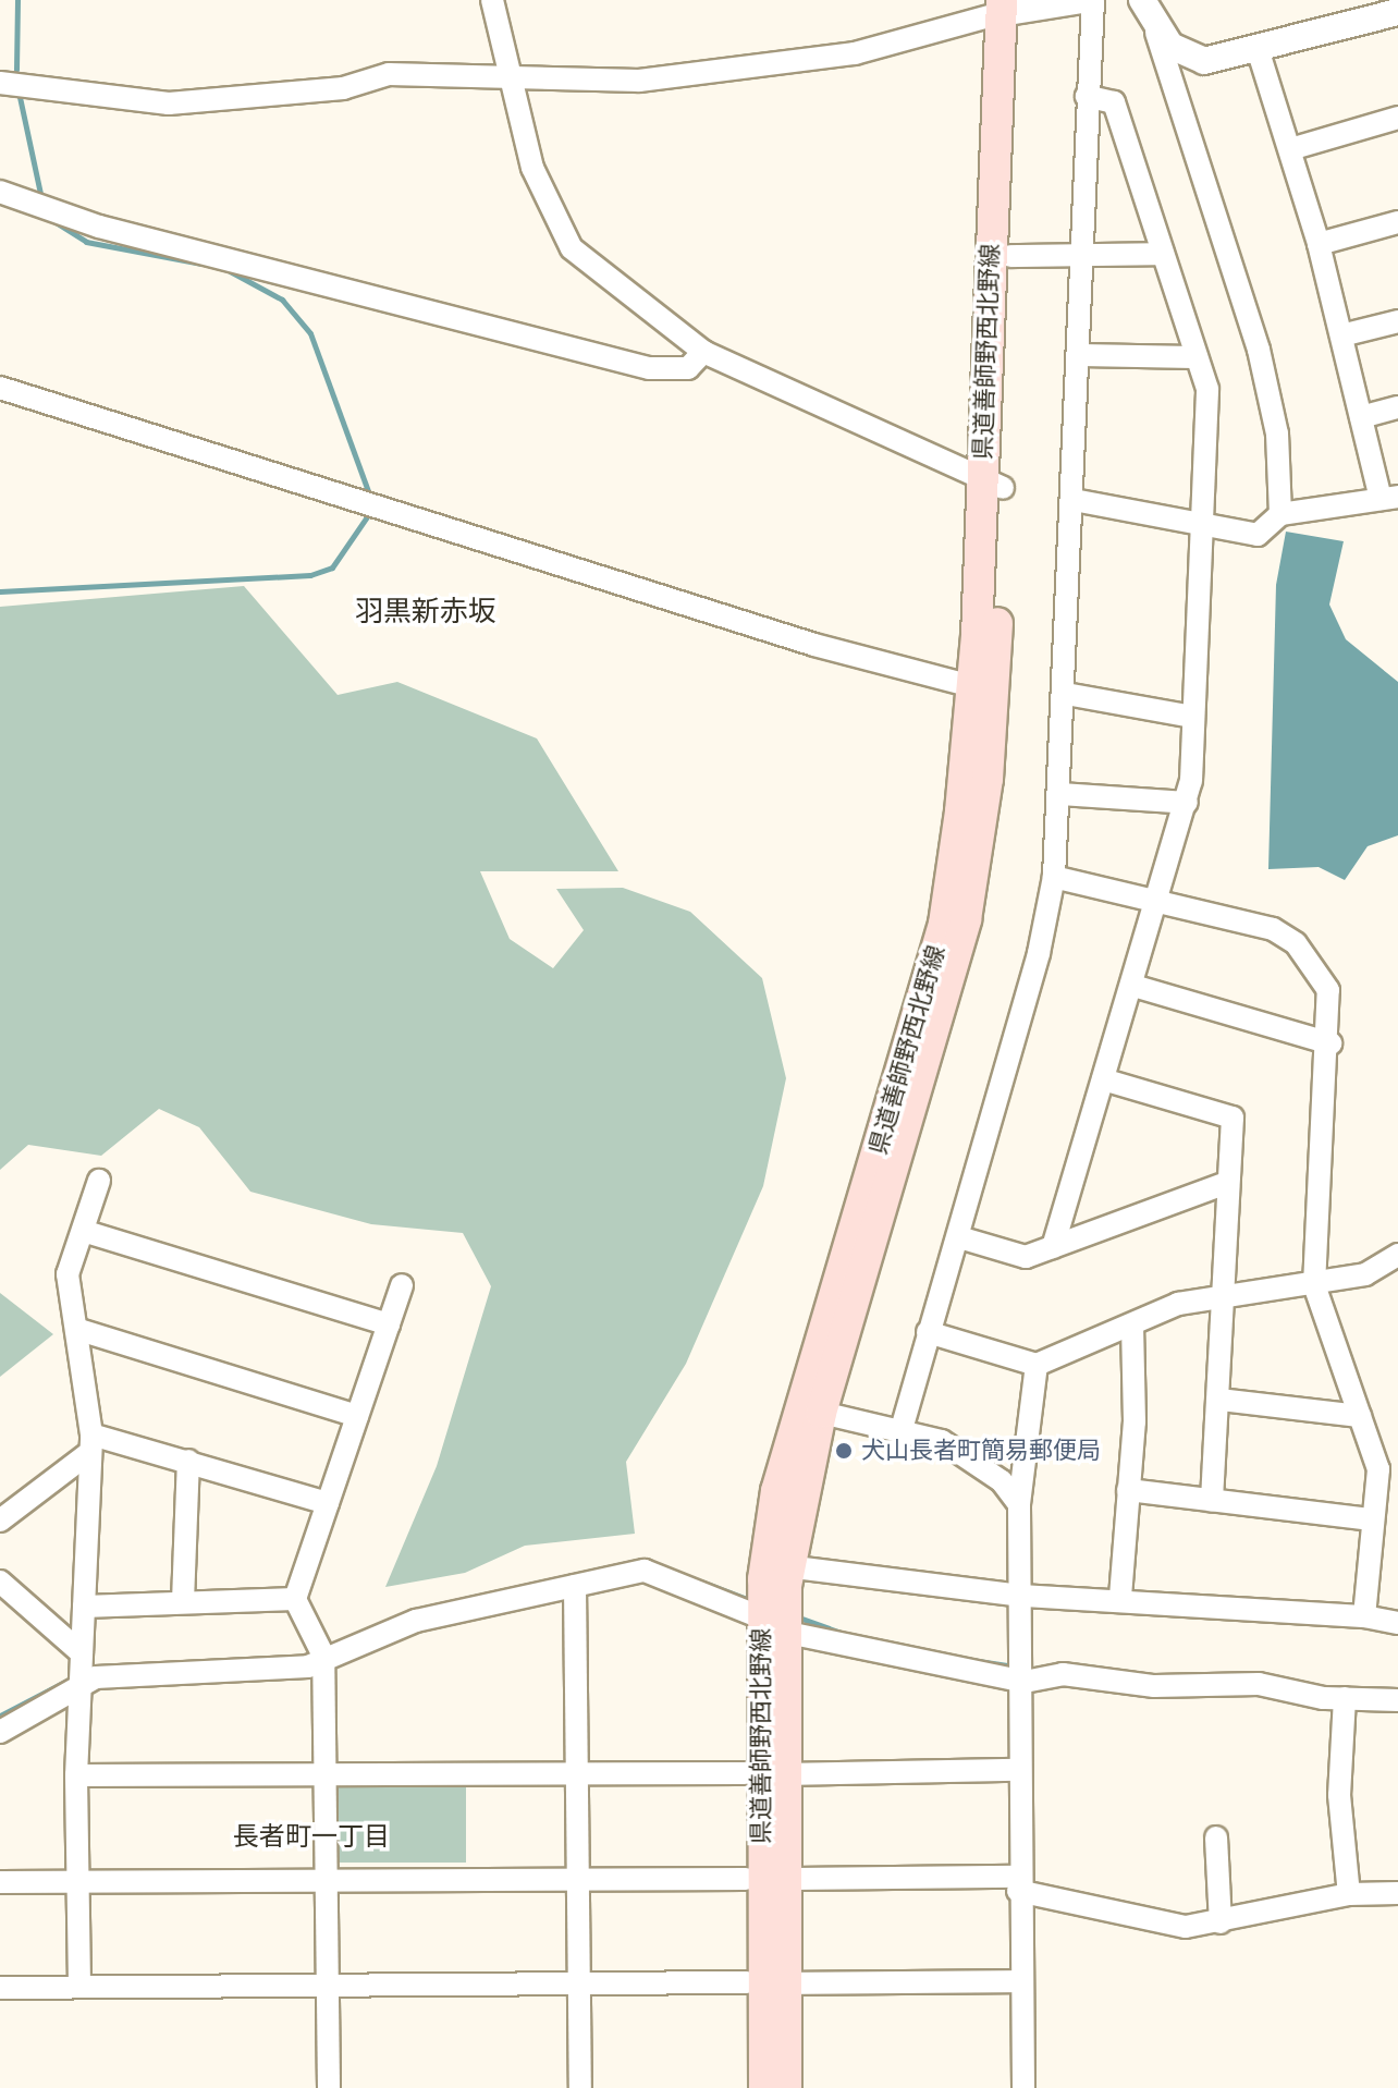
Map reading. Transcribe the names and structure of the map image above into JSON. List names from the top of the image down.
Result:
{
  "streets": {
    "main road": ["県道善師野西北野線"]
  },
  "districts": ["羽黒新赤坂", "長者町一丁目"],
  "places": ["犬山長者町簡易郵便局"]
}
